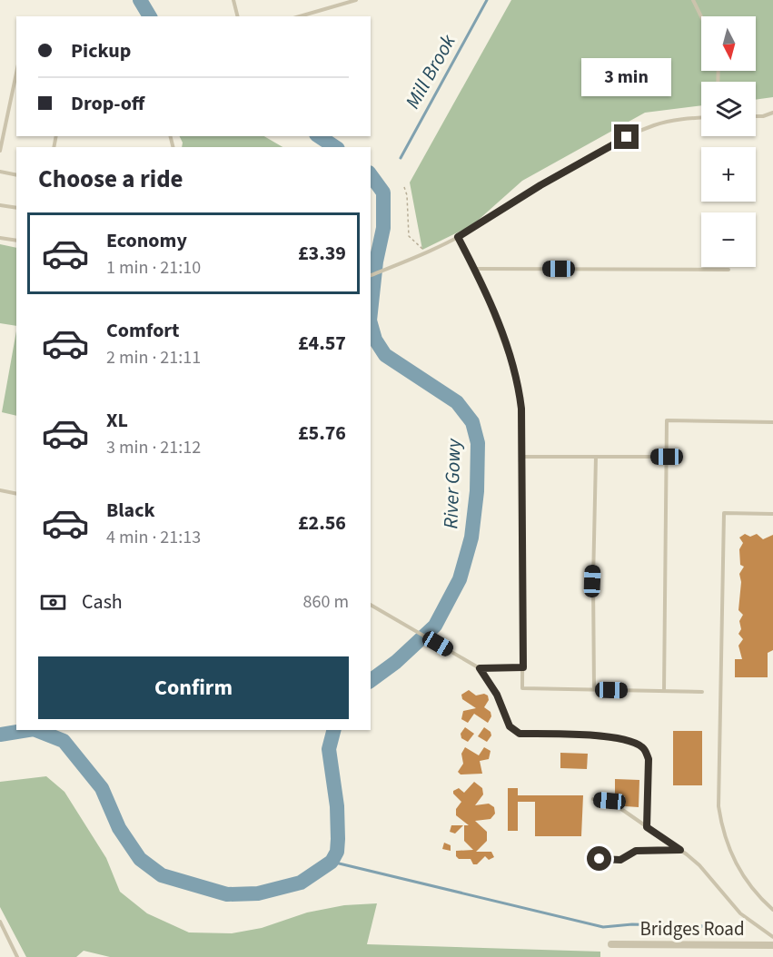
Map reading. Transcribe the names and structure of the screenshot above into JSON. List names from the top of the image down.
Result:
{
  "streets": {
    "street": ["Bridges Road"]
  },
  "water": ["Mill Brook", "River Gowy"],
  "north": "bottom",
  "page": {
    "map_buttons": ["+", "−"],
    "banner": ["Pickup", "Drop-off"],
    "bubble": "3 min",
    "heading": "Choose a ride",
    "list": [
      {
        "name": "Economy",
        "note": "1 min · 21:10",
        "value": "£3.39"
      },
      {
        "name": "Comfort",
        "note": "2 min · 21:11",
        "value": "£4.57"
      },
      {
        "name": "XL",
        "note": "3 min · 21:12",
        "value": "£5.76"
      },
      {
        "name": "Black",
        "note": "4 min · 21:13",
        "value": "£2.56"
      }
    ],
    "pay": ["Cash", "860 m"],
    "buttons": "Confirm"
  }
}
